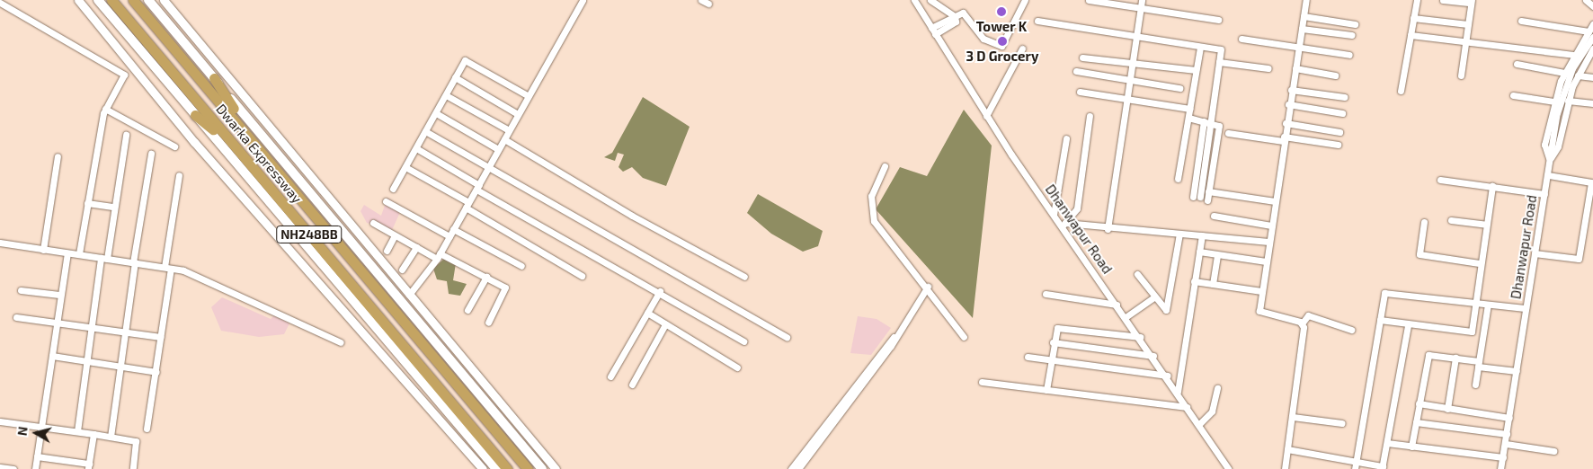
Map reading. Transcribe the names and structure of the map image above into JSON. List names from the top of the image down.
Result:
{
  "streets": {
    "highway": ["Dwarka Expressway", "NH248BB"],
    "street": ["Dhanwapur Road"]
  },
  "places": ["Tower K", "3 D Grocery"],
  "north": "left"
}
